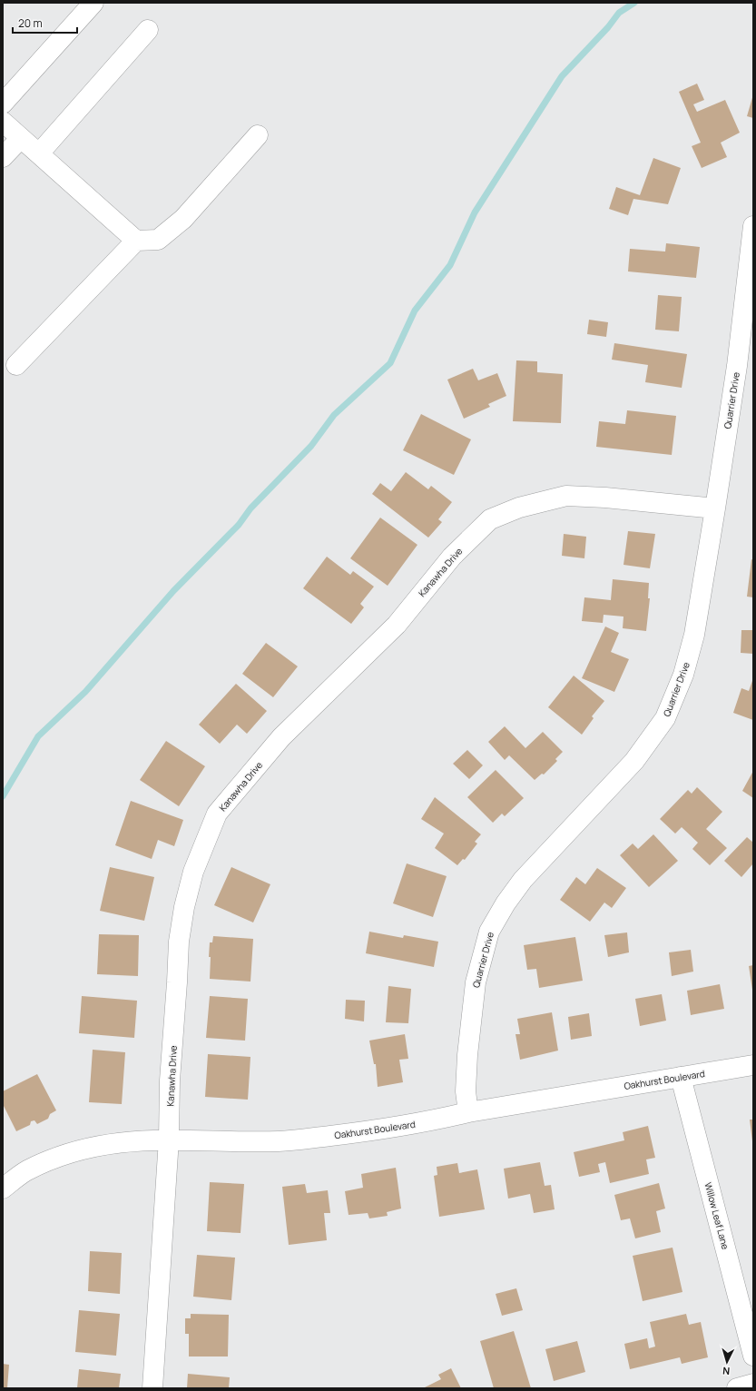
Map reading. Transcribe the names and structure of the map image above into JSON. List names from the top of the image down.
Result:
{
  "streets": {
    "street": [
      "Quarrier Drive",
      "Kanawha Drive",
      "Oakhurst Boulevard",
      "Willow Leaf Lane"
    ]
  },
  "crossings": [
    ["Quarrier Drive", "Kanawha Drive"],
    ["Quarrier Drive", "Oakhurst Boulevard"],
    ["Kanawha Drive", "Oakhurst Boulevard"],
    ["Oakhurst Boulevard", "Willow Leaf Lane"]
  ],
  "scale_bar": "20 m",
  "north": "bottom"
}
